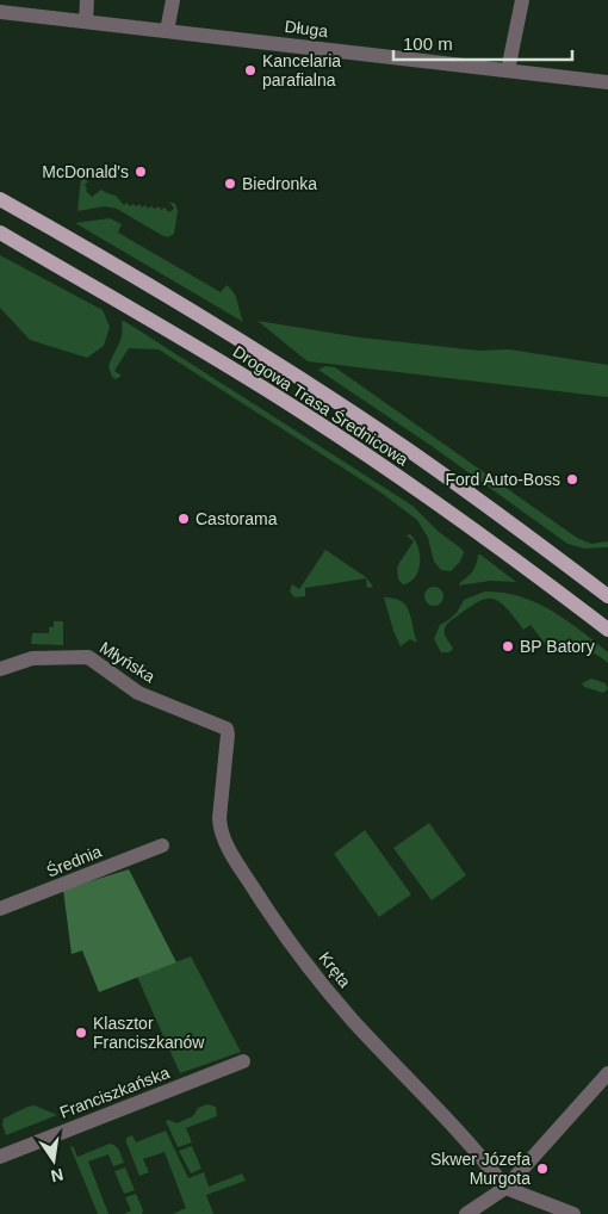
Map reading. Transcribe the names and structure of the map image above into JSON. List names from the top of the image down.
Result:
{
  "streets": {
    "main road": ["Drogowa Trasa Średnicowa"],
    "street": [
      "Długa",
      "Młyńska",
      "Średnia",
      "Kręta",
      "Franciszkańska"
    ]
  },
  "crossings": [
    ["Młyńska", "Kręta"]
  ],
  "places": [
    "Kancelaria parafialna",
    "McDonald's",
    "Biedronka",
    "Ford Auto-Boss",
    "Castorama",
    "BP Batory",
    "Klasztor Franciszkanów",
    "Skwer Józefa Murgota"
  ],
  "scale_bar": "100 m",
  "north": "bottom"
}
